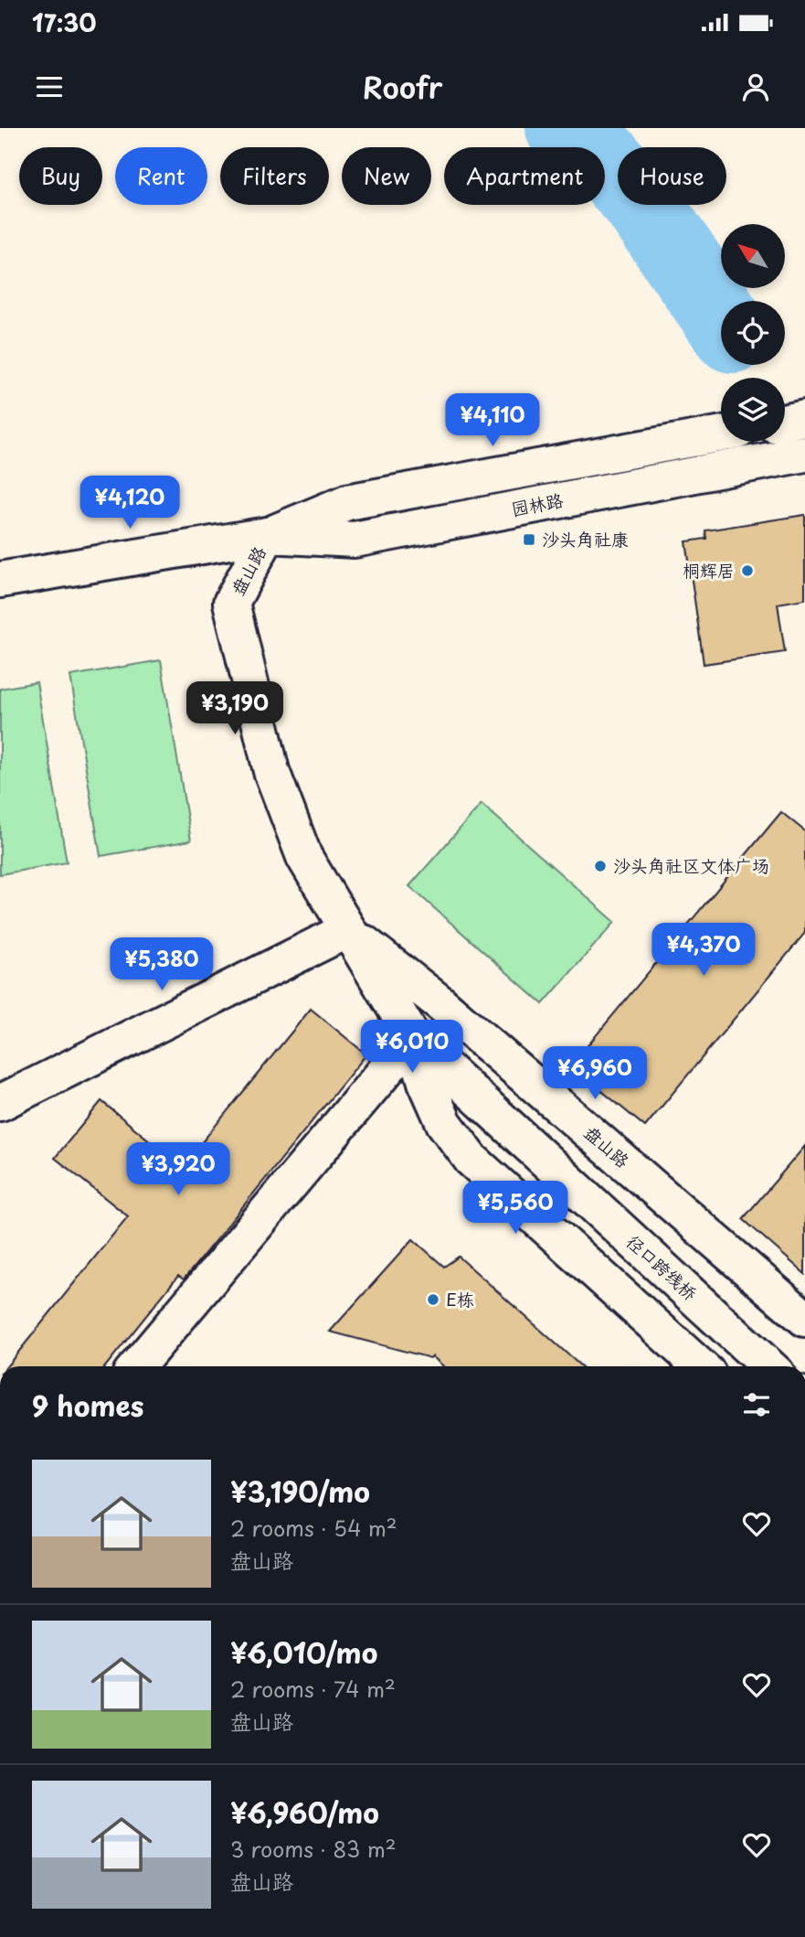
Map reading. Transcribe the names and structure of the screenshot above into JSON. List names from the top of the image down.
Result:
{
  "streets": {
    "main road": ["园林路", "盘山路", "径口跨线桥"]
  },
  "crossings": [
    ["园林路", "盘山路"],
    ["盘山路", "径口跨线桥"]
  ],
  "places": {
    "transit": ["沙头角社康"],
    "other": ["桐辉居", "沙头角社区文体广场", "E栋"]
  },
  "north": "top left",
  "page": {
    "status": "17:30",
    "header": "Roofr",
    "chip": [
      "Buy",
      "Rent",
      "Filters",
      "New",
      "Apartment",
      "House"
    ],
    "price": [
      "¥4,110",
      "¥4,120",
      "¥3,190",
      "¥4,370",
      "¥5,380",
      "¥6,010",
      "¥6,960",
      "¥3,920",
      "¥5,560"
    ],
    "heading": "9 homes",
    "list": [
      {
        "name": "¥3,190/mo",
        "note": "2 rooms · 54 m² · 盘山路"
      },
      {
        "name": "¥6,010/mo",
        "note": "2 rooms · 74 m² · 盘山路"
      },
      {
        "name": "¥6,960/mo",
        "note": "3 rooms · 83 m² · 盘山路"
      }
    ]
  }
}
